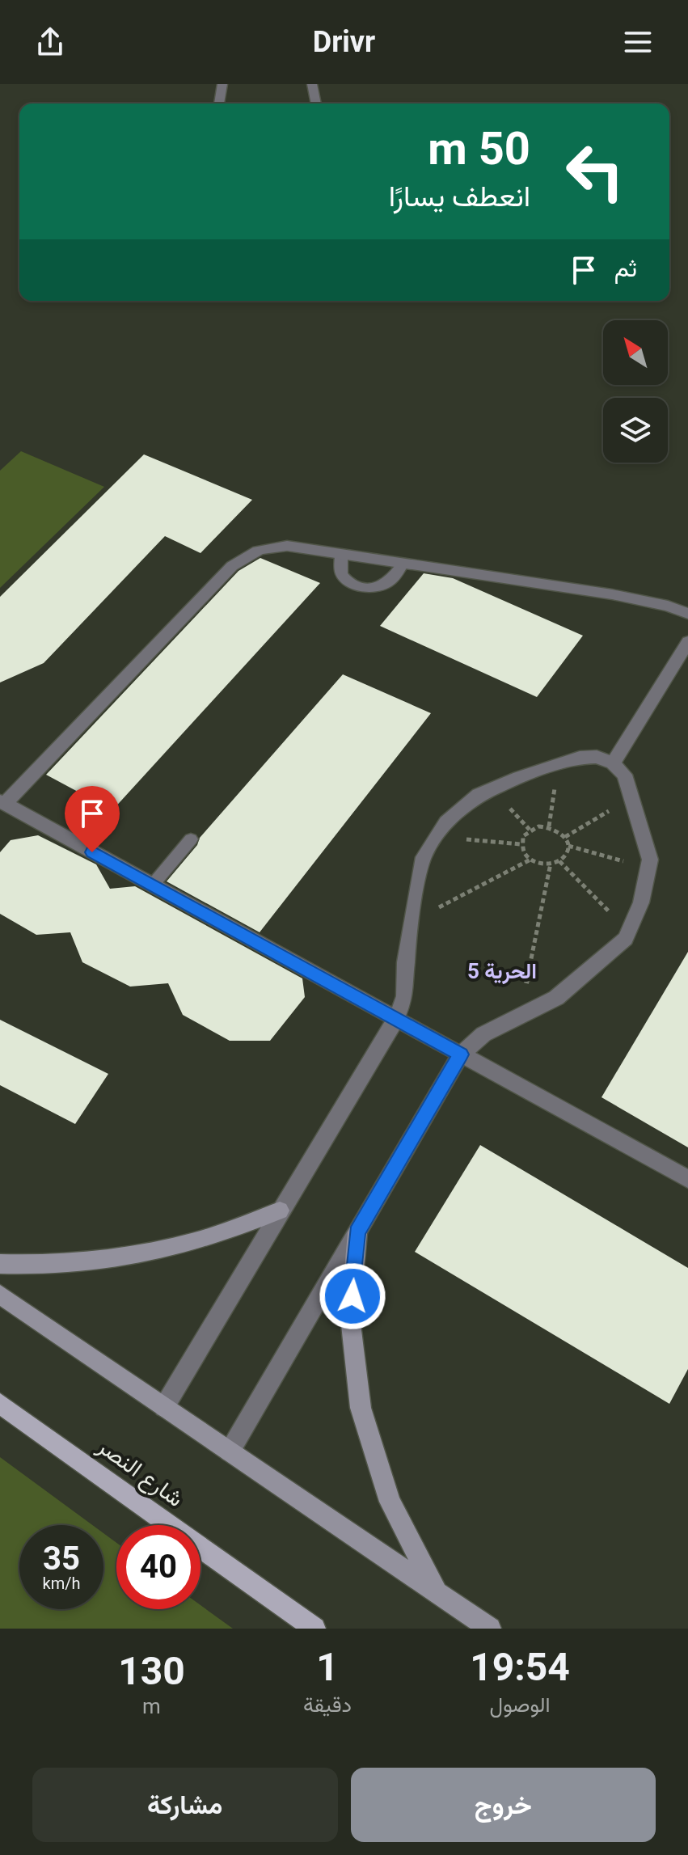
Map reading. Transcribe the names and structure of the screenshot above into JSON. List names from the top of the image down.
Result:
{
  "streets": {
    "main road": ["شارع النصر"]
  },
  "districts": ["الحرية 5"],
  "north": "top left",
  "page": {
    "header": "Drivr",
    "turn": ["50 m", "انعطف يسارًا"],
    "then": "ثم",
    "speed": "35 km/h",
    "limit": "40",
    "eta": [
      "19:54",
      "الوصول",
      "1",
      "دقيقة",
      "130",
      "m"
    ],
    "buttons": ["خروج", "مشاركة"]
  }
}
